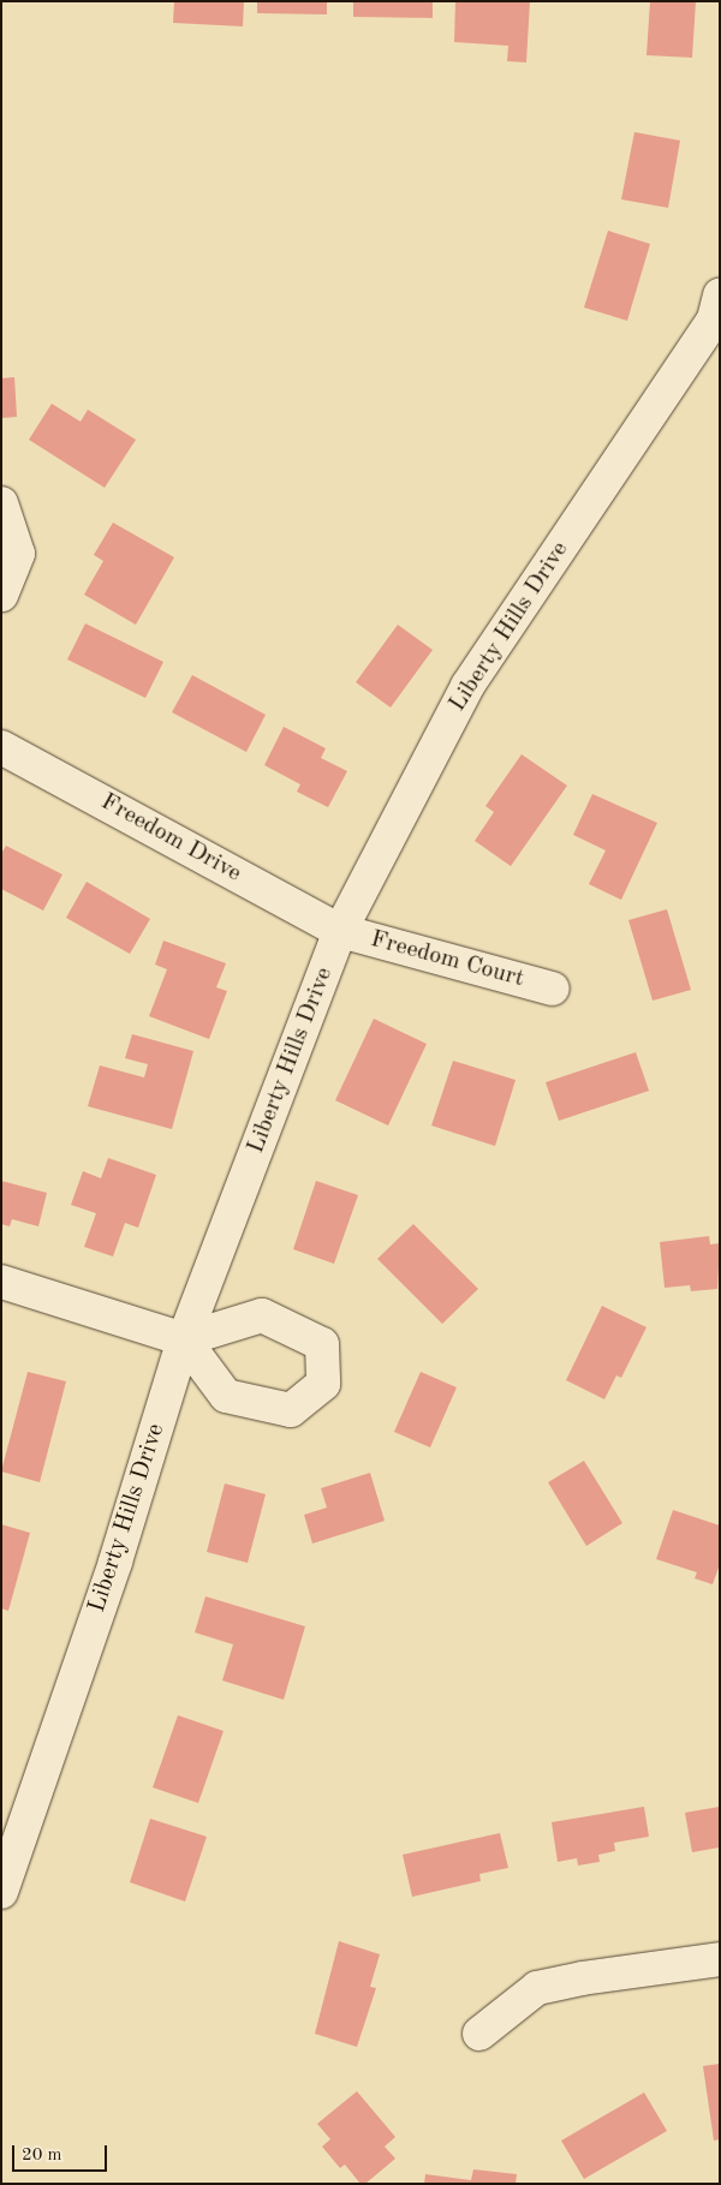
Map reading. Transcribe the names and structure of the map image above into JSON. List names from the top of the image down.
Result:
{
  "streets": {
    "street": ["Liberty Hills Drive", "Freedom Drive", "Freedom Court"]
  },
  "crossings": [
    ["Liberty Hills Drive", "Freedom Drive"],
    ["Liberty Hills Drive", "Freedom Court"],
    ["Freedom Drive", "Freedom Court"]
  ],
  "scale_bar": "20 m"
}
